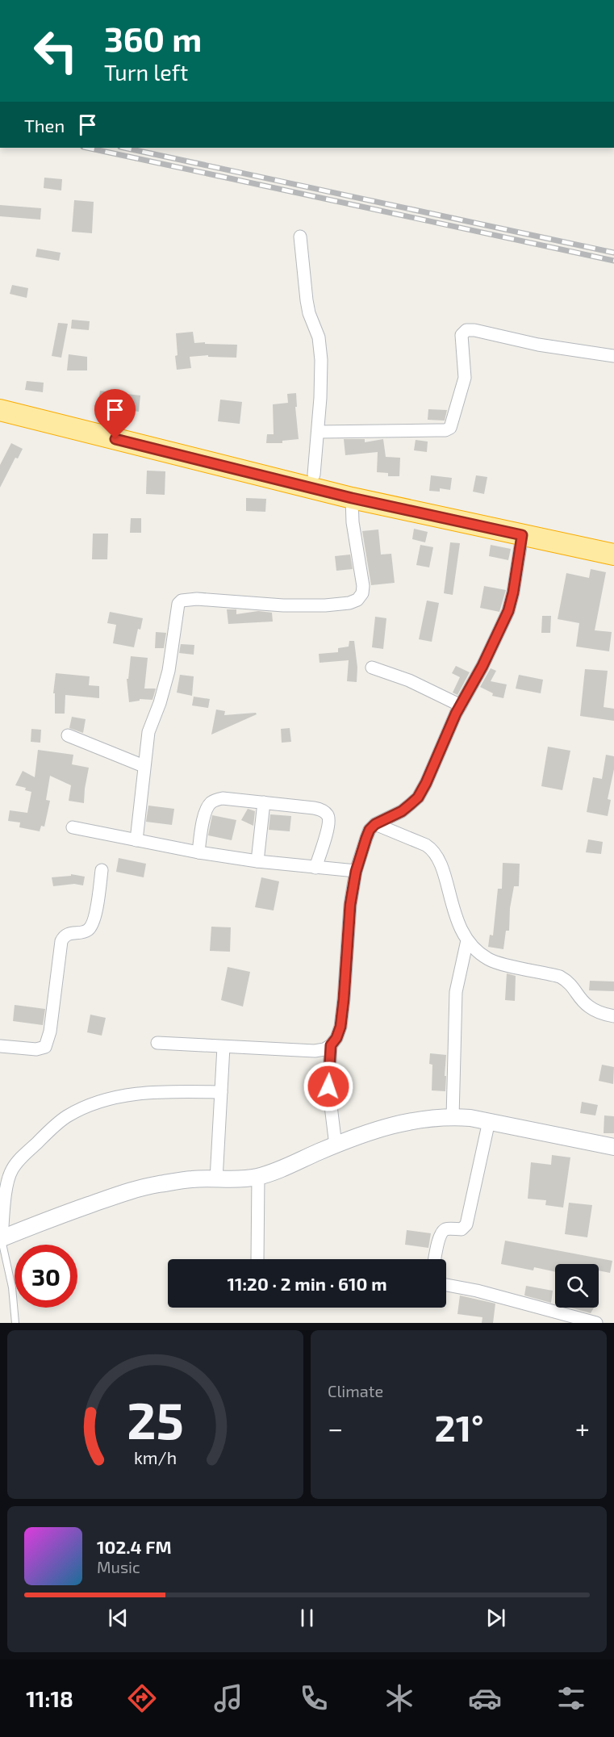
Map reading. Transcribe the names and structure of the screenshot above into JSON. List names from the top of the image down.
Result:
{
  "page": {
    "turn": ["360 m", "Turn left"],
    "then": "Then",
    "limit": "30",
    "trip": "11:20 · 2 min · 610 m",
    "tile": "Climate",
    "heat": ["−", "21°", "+"],
    "song": ["102.4 FM", "Music"],
    "tabs": "11:18",
    "gauge": ["25", "km/h"]
  }
}
